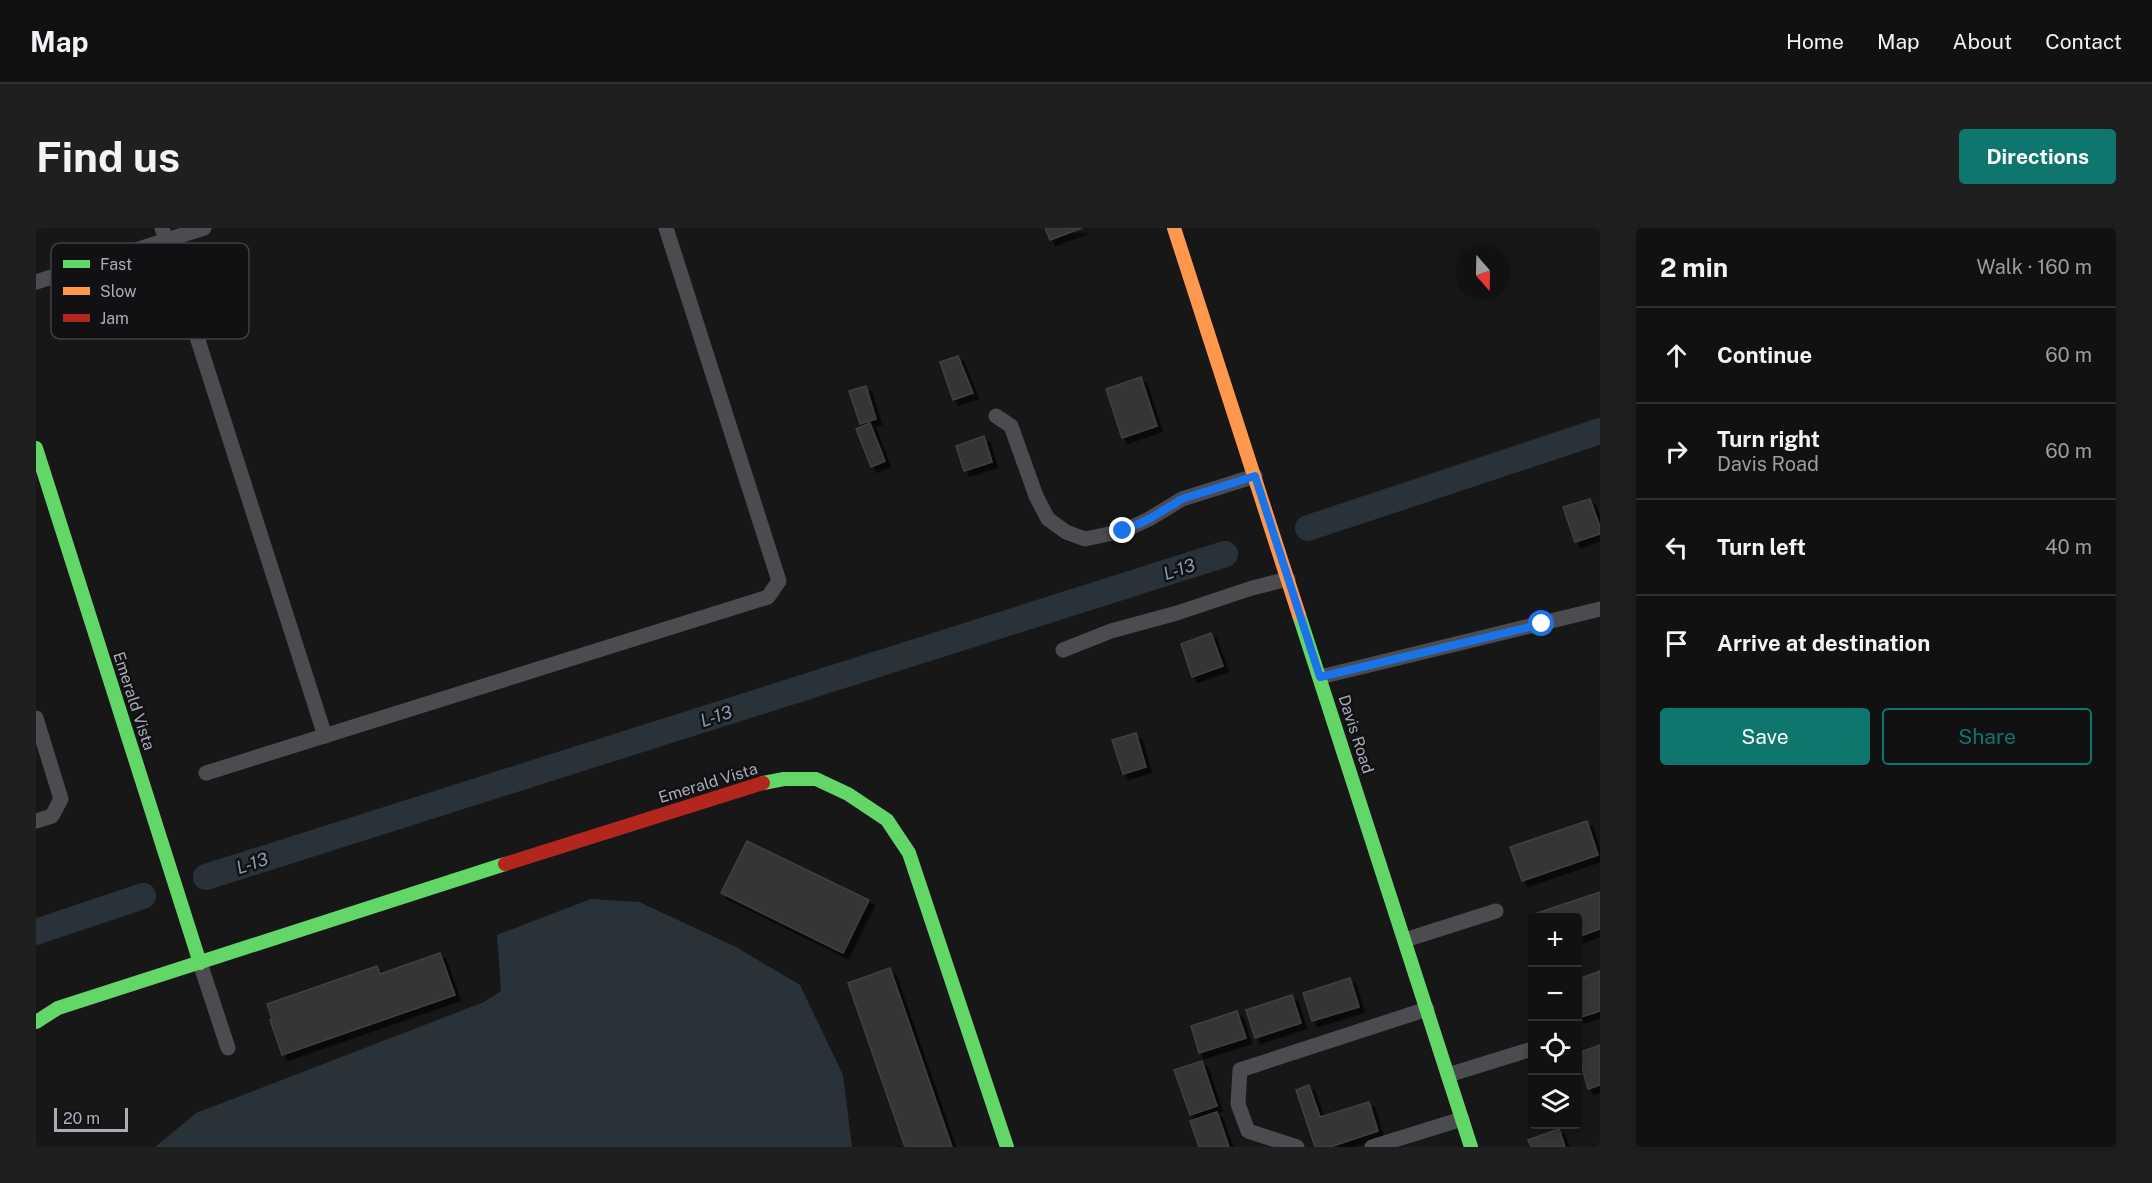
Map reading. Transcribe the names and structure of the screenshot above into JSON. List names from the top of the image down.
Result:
{
  "streets": {
    "street": ["Emerald Vista", "Davis Road"]
  },
  "water": ["L-13"],
  "legend": ["Fast", "Slow", "Jam"],
  "scale_bar": "20 m",
  "north": "bottom",
  "page": {
    "header": "Map",
    "nav": [
      "Home",
      "Map",
      "About",
      "Contact"
    ],
    "buttons": [
      "Directions",
      ["Save", "Share"]
    ],
    "title": "Find us",
    "heading": ["2 min", "Walk · 160 m"],
    "list": [
      ["Continue", "60 m"],
      ["Turn right", "Davis Road", "60 m"],
      ["Turn left", "40 m"],
      "Arrive at destination"
    ],
    "map_buttons": ["+", "−"],
    "scale": "20 m"
  }
}
